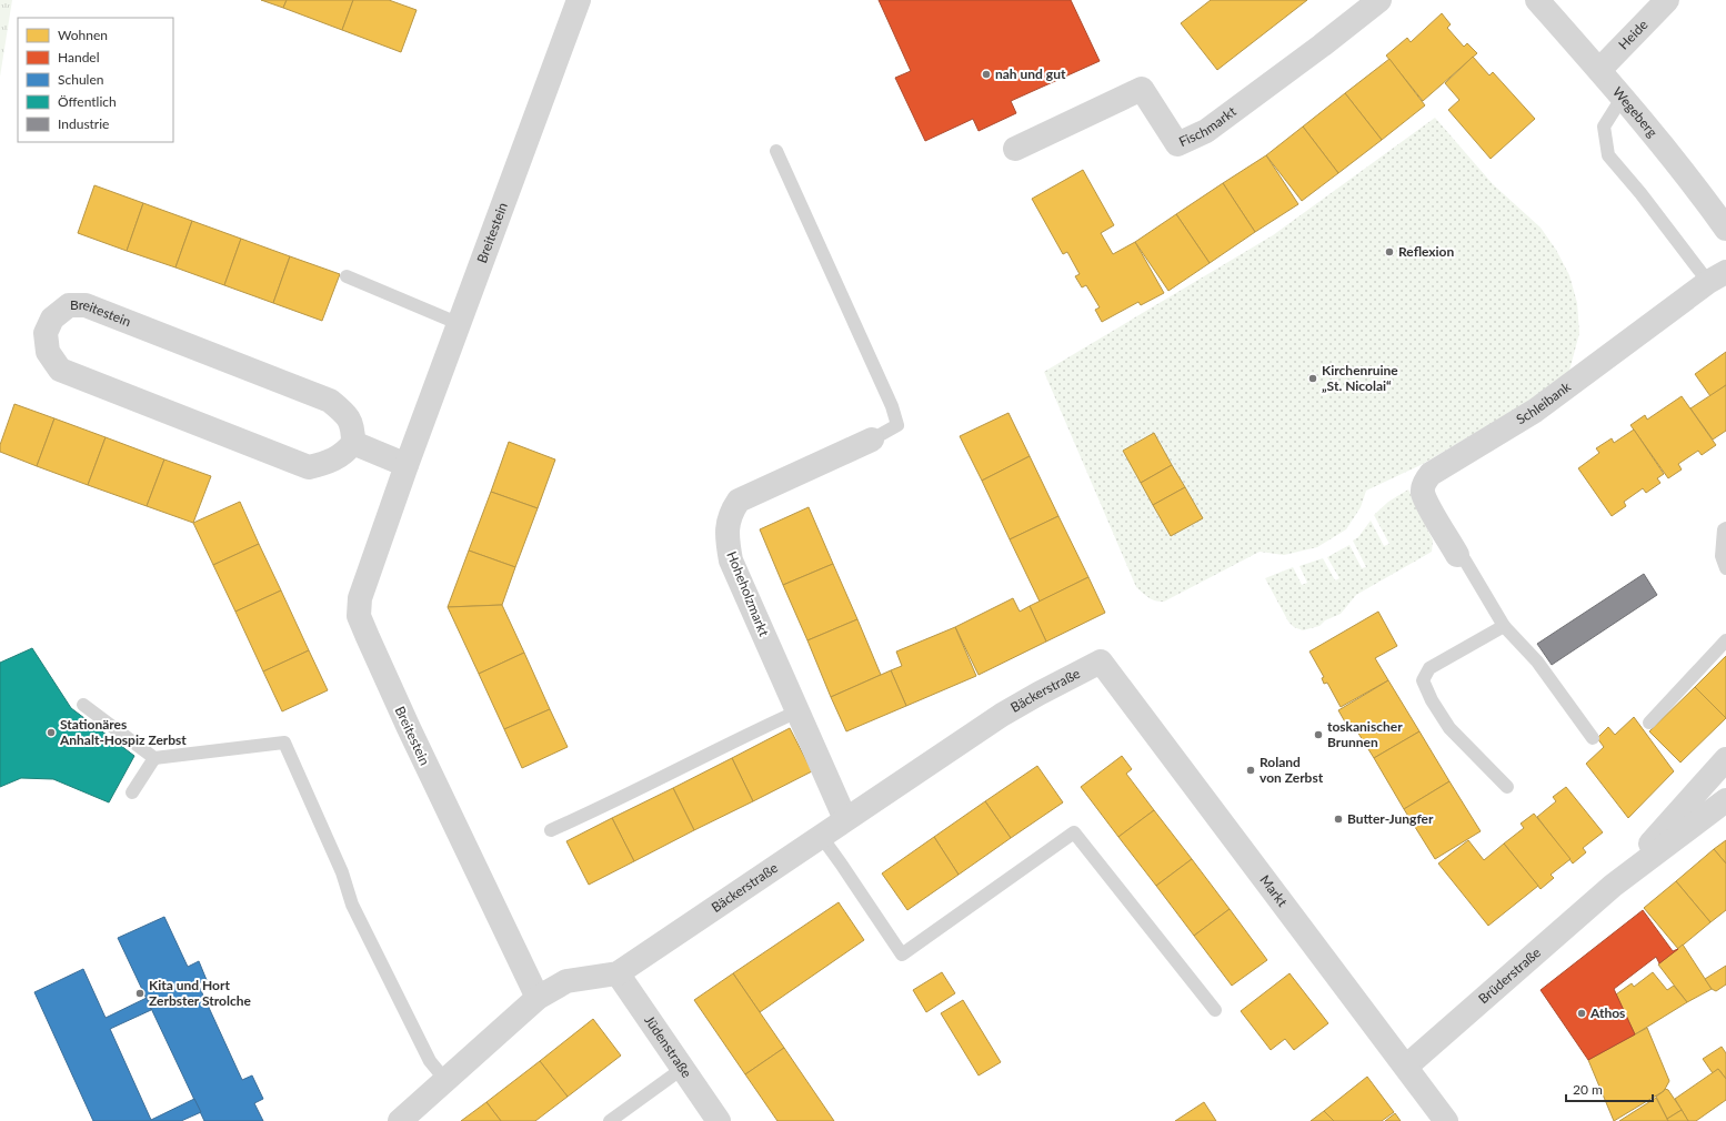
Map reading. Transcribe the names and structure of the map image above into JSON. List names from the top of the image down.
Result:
{
  "streets": {
    "street": [
      "Heide",
      "Wegeberg",
      "Fischmarkt",
      "Breitestein",
      "Schleibank",
      "Hoheholzmarkt",
      "Bäckerstraße",
      "Markt",
      "Brüderstraße",
      "Jüdenstraße"
    ]
  },
  "crossings": [
    ["Heide", "Wegeberg"],
    ["Breitestein", "Bäckerstraße"],
    ["Hoheholzmarkt", "Bäckerstraße"],
    ["Bäckerstraße", "Markt"],
    ["Bäckerstraße", "Jüdenstraße"],
    ["Markt", "Brüderstraße"]
  ],
  "places": [
    "nah und gut",
    "Reflexion",
    "Kirchenruine „St. Nicolai“",
    "Stationäres Anhalt-Hospiz Zerbst",
    "toskanischer Brunnen",
    "Roland von Zerbst",
    "Butter-Jungfer",
    "Kita und Hort Zerbster Strolche",
    "Athos"
  ],
  "legend": [
    "Wohnen",
    "Handel",
    "Schulen",
    "Öffentlich",
    "Industrie"
  ],
  "scale_bar": "20 m"
}
